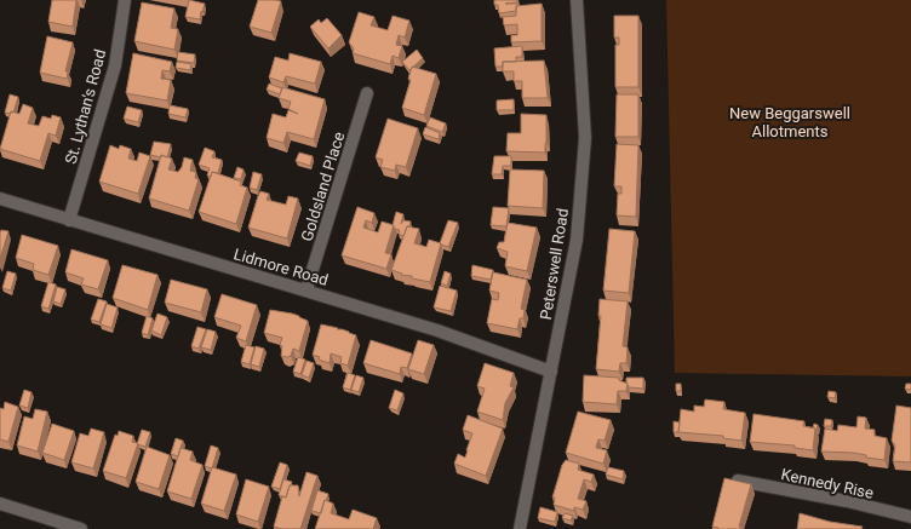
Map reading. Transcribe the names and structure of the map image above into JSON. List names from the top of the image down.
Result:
{
  "streets": {
    "street": [
      "St. Lythan's Road",
      "Goldsland Place",
      "Peterswell Road",
      "Lidmore Road",
      "Kennedy Rise"
    ]
  },
  "crossings": [
    ["St. Lythan's Road", "Lidmore Road"],
    ["Goldsland Place", "Lidmore Road"],
    ["Peterswell Road", "Lidmore Road"]
  ],
  "parks": ["New Beggarswell Allotments"]
}
